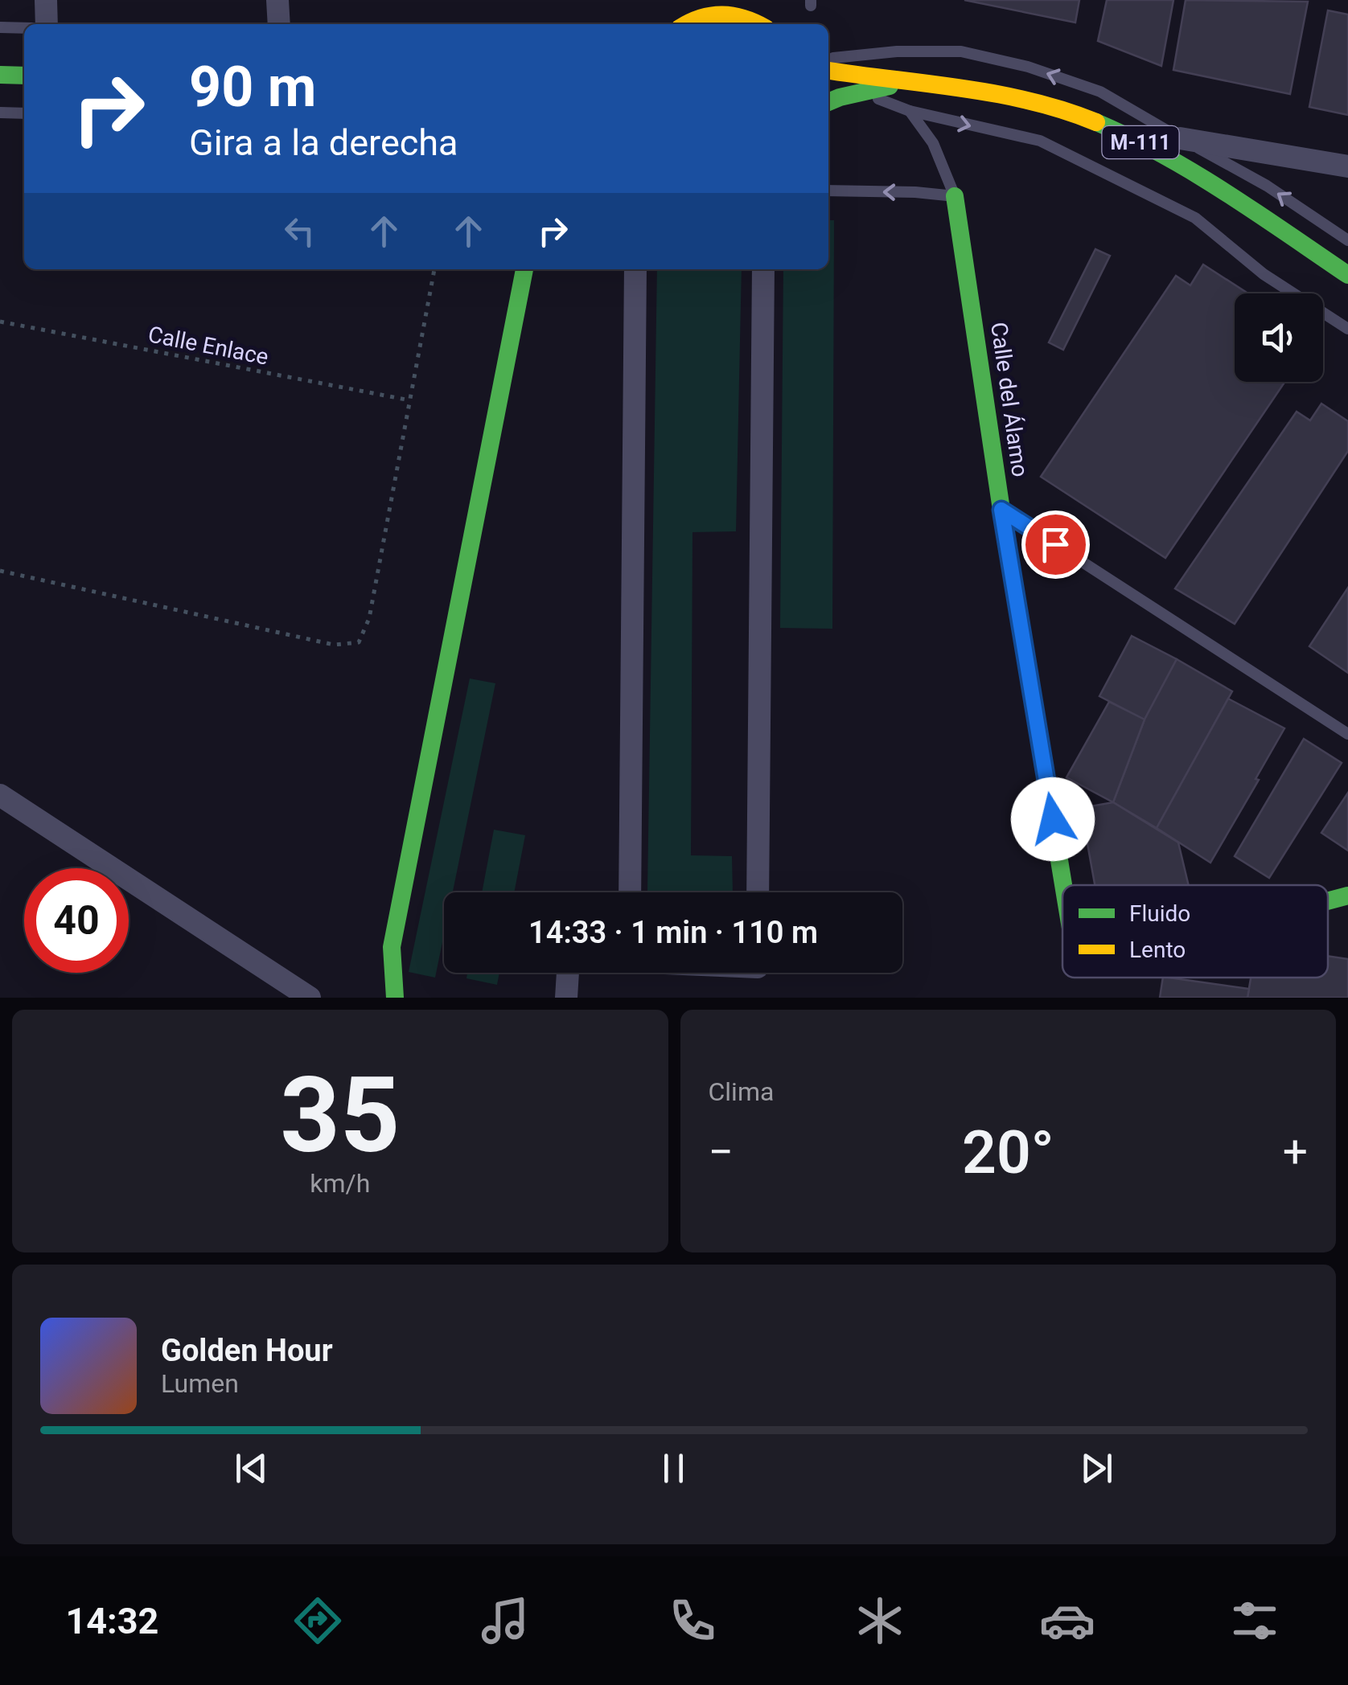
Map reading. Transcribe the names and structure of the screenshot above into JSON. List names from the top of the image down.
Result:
{
  "streets": {
    "street": ["M-111", "Calle del Álamo"],
    "path": ["Calle Enlace"]
  },
  "legend": ["Fluido", "Lento"],
  "page": {
    "turn": ["90 m", "Gira a la derecha"],
    "limit": "40",
    "trip": "14:33 · 1 min · 110 m",
    "tile": [
      ["35", "km/h"],
      "Clima"
    ],
    "heat": ["−", "20°", "+"],
    "song": ["Golden Hour", "Lumen"],
    "tabs": "14:32"
  }
}
